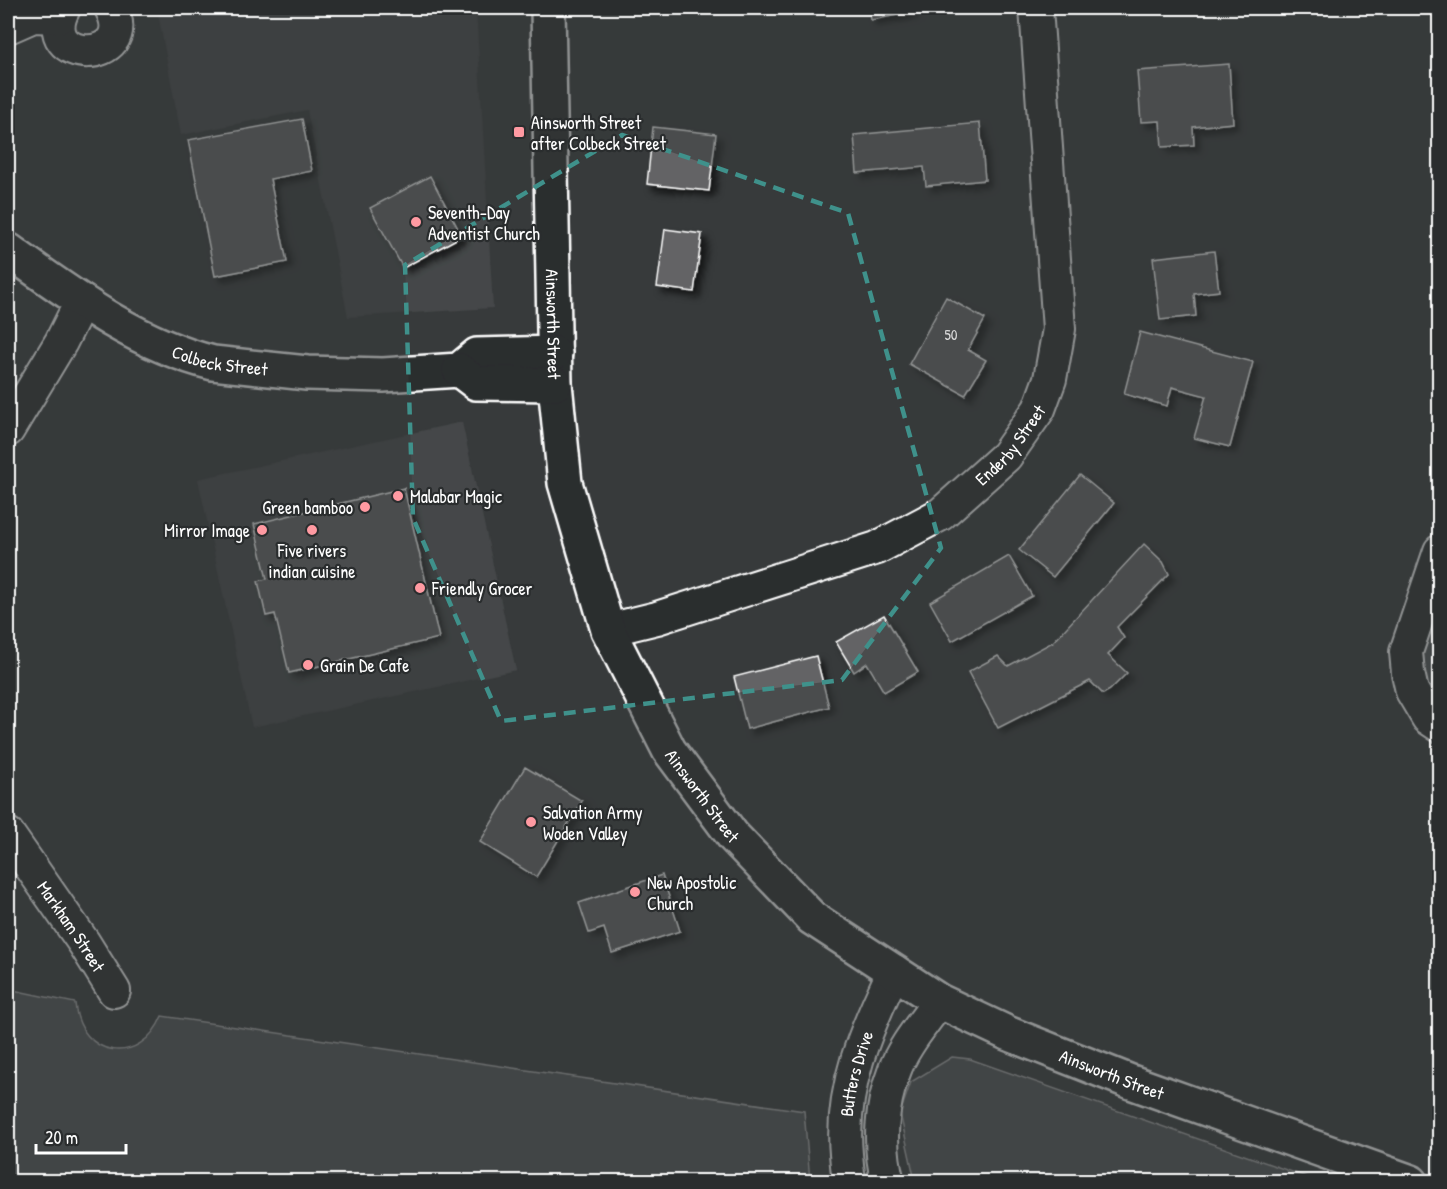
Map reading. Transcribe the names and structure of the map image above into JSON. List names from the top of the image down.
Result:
{
  "streets": {
    "street": [
      "Ainsworth Street",
      "Colbeck Street",
      "Enderby Street",
      "Markham Street",
      "Butters Drive"
    ]
  },
  "crossings": [
    ["Ainsworth Street", "Colbeck Street"],
    ["Ainsworth Street", "Enderby Street"],
    ["Ainsworth Street", "Butters Drive"]
  ],
  "places": {
    "transit": ["Ainsworth Street after Colbeck Street"],
    "other": [
      "Seventh-Day Adventist Church",
      "Malabar Magic",
      "Green bamboo",
      "Mirror Image",
      "Five rivers indian cuisine",
      "Friendly Grocer",
      "Grain De Cafe",
      "Salvation Army Woden Valley",
      "New Apostolic Church"
    ]
  },
  "house_numbers": ["50"],
  "scale_bar": "20 m"
}
